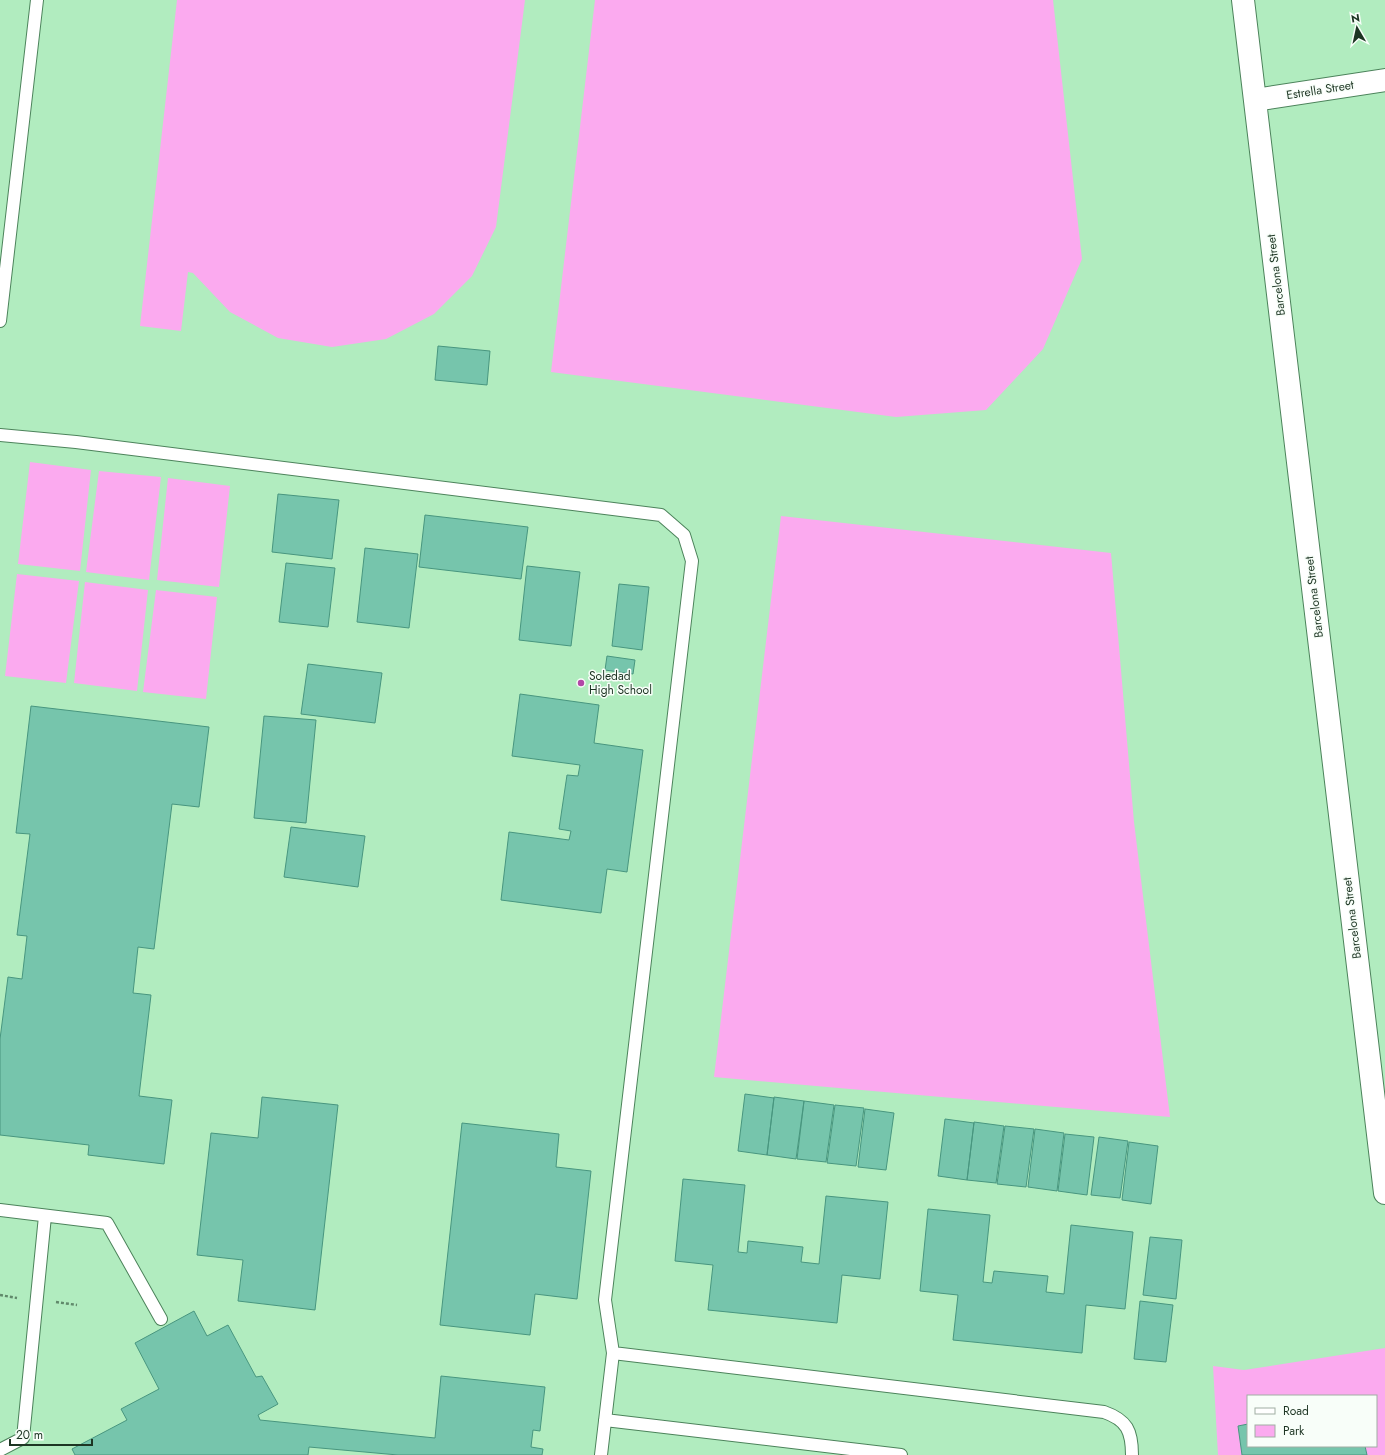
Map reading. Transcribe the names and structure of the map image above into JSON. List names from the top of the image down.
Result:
{
  "streets": {
    "street": ["Estrella Street", "Barcelona Street"]
  },
  "crossings": [
    ["Estrella Street", "Barcelona Street"]
  ],
  "places": ["Soledad High School"],
  "legend": ["Road", "Park"],
  "scale_bar": "20 m",
  "north": "top"
}
